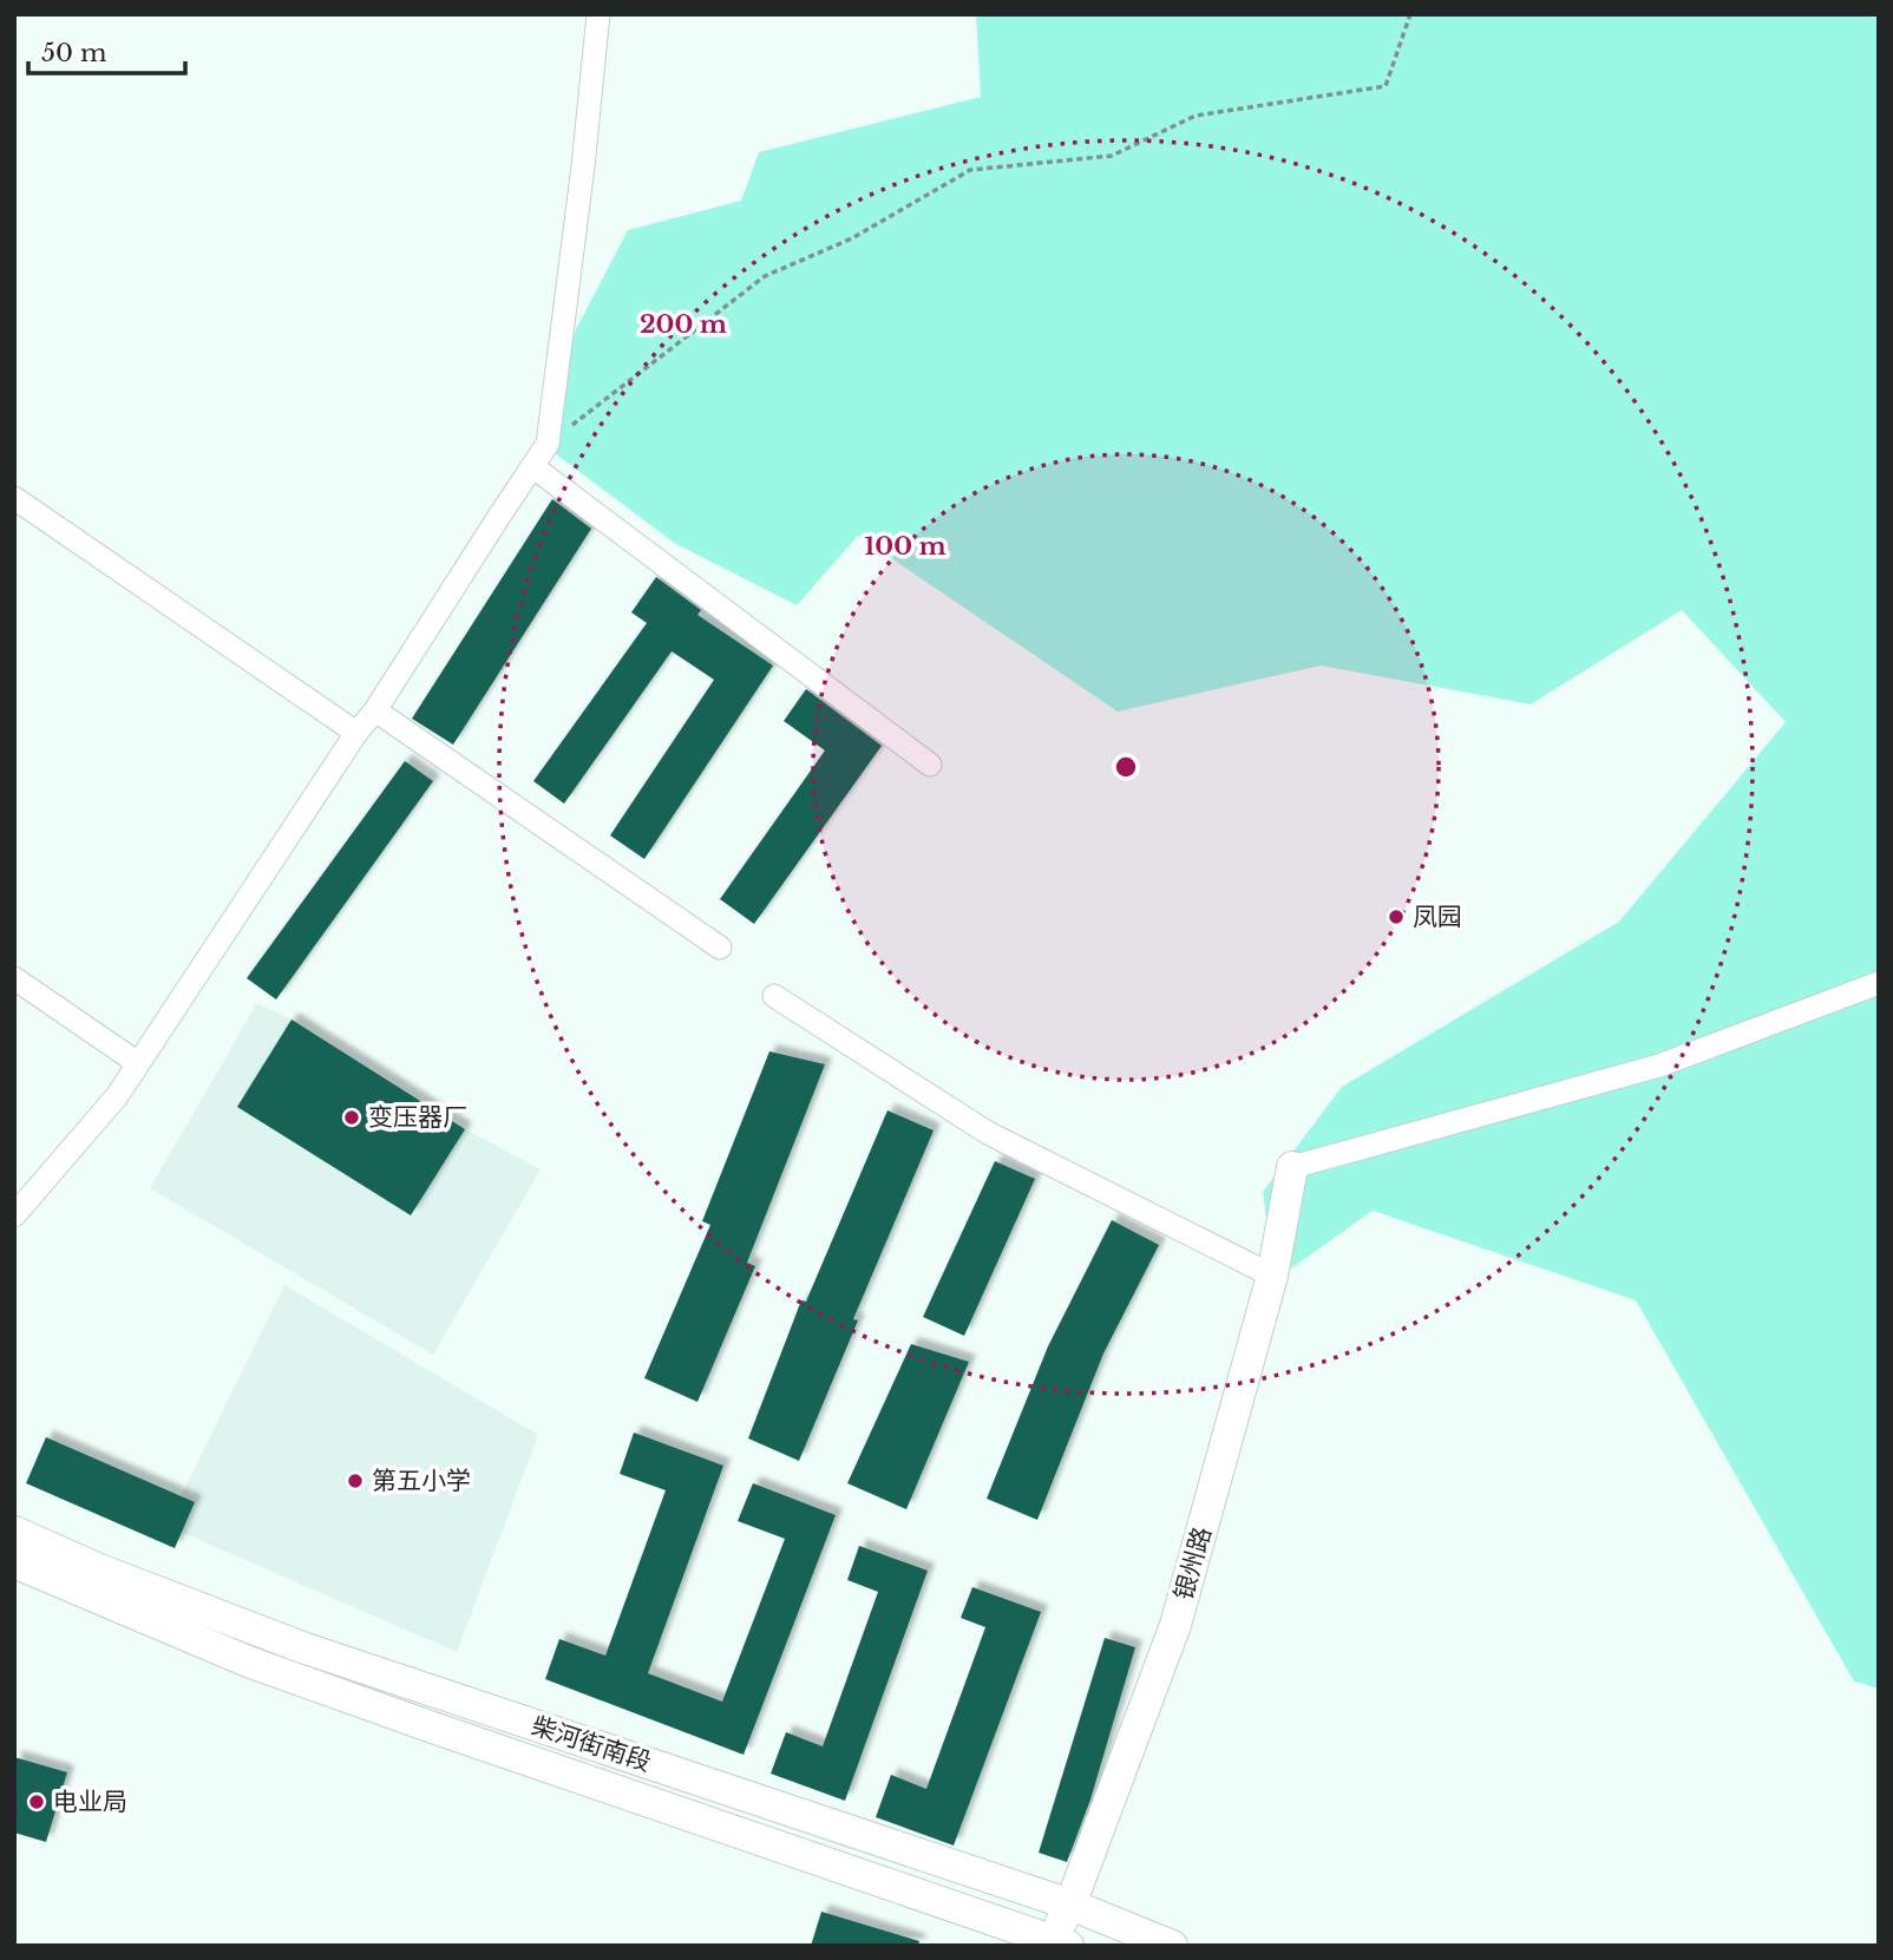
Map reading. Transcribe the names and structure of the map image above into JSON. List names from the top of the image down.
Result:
{
  "streets": {
    "main road": ["银州路", "柴河街南段"]
  },
  "crossings": [
    ["银州路", "柴河街南段"]
  ],
  "places": [
    "凤园",
    "变压器厂",
    "第五小学",
    "电业局"
  ],
  "scale_bar": "50 m",
  "rings": ["200 m", "100 m"]
}
